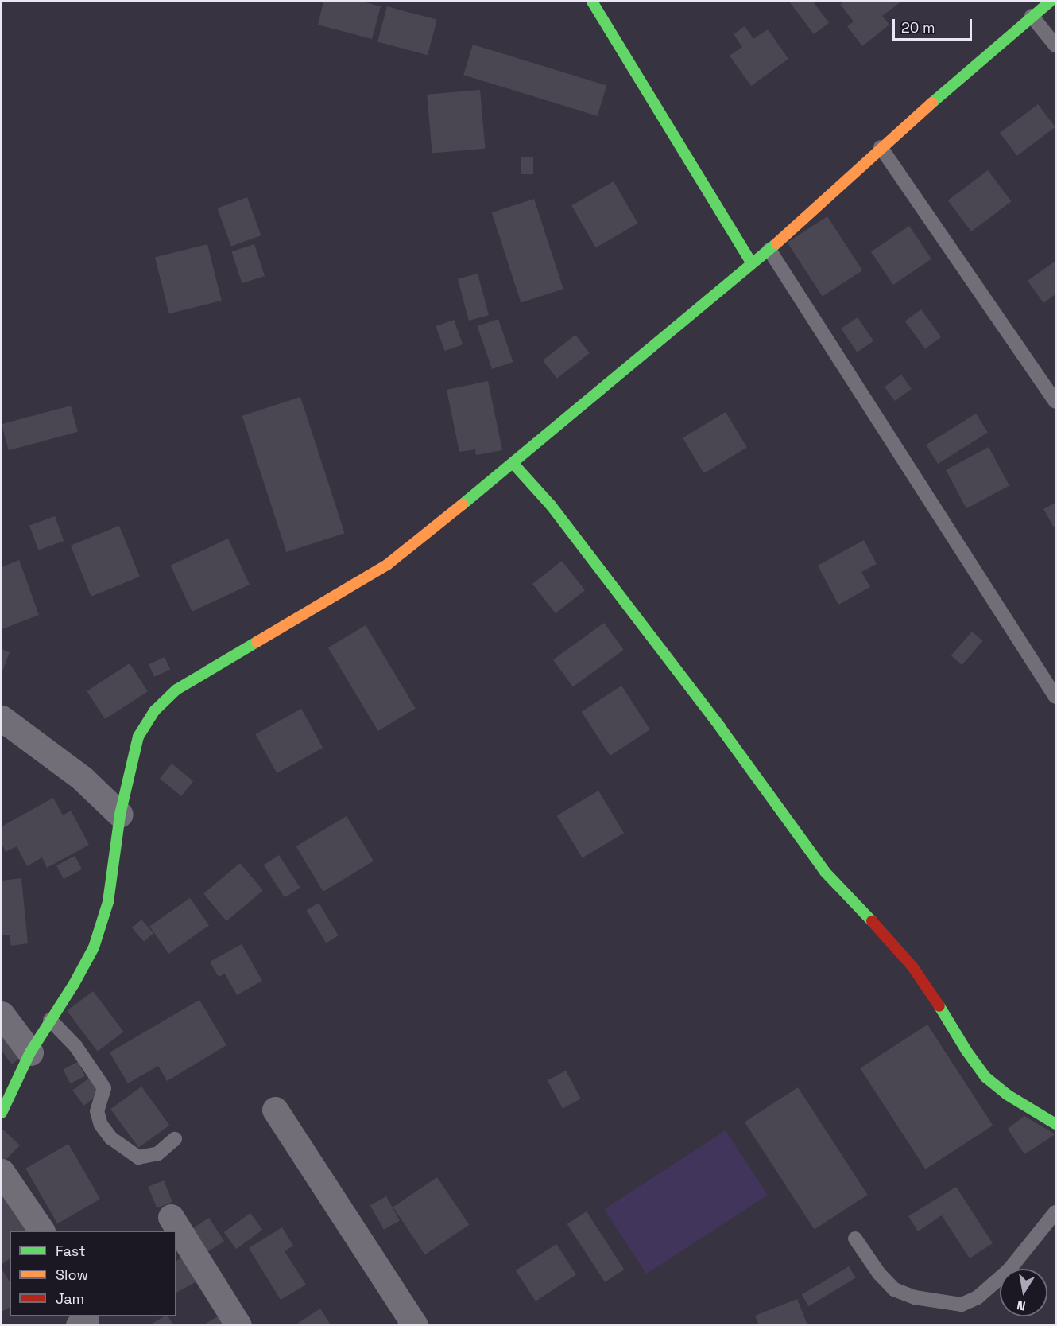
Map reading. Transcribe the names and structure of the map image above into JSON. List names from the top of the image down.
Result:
{
  "legend": ["Fast", "Slow", "Jam"],
  "scale_bar": "20 m",
  "north": "bottom"
}
